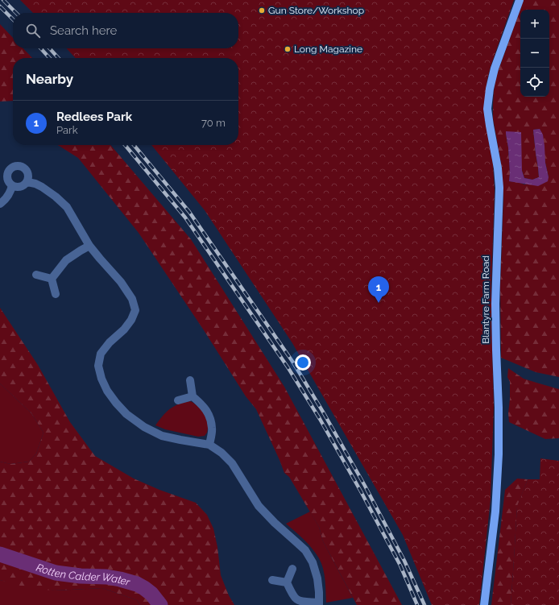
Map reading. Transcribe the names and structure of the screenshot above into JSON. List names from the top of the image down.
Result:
{
  "streets": {
    "main road": ["Blantyre Farm Road"]
  },
  "water": ["Rotten Calder Water"],
  "places": ["Gun Store/Workshop", "Long Magazine"],
  "page": {
    "map_buttons": ["+", "−"],
    "search": "Search here",
    "heading": "Nearby",
    "list": [
      {
        "mark": "1",
        "name": "Redlees Park",
        "note": "Park",
        "value": "70 m"
      }
    ],
    "pins": "1"
  }
}
